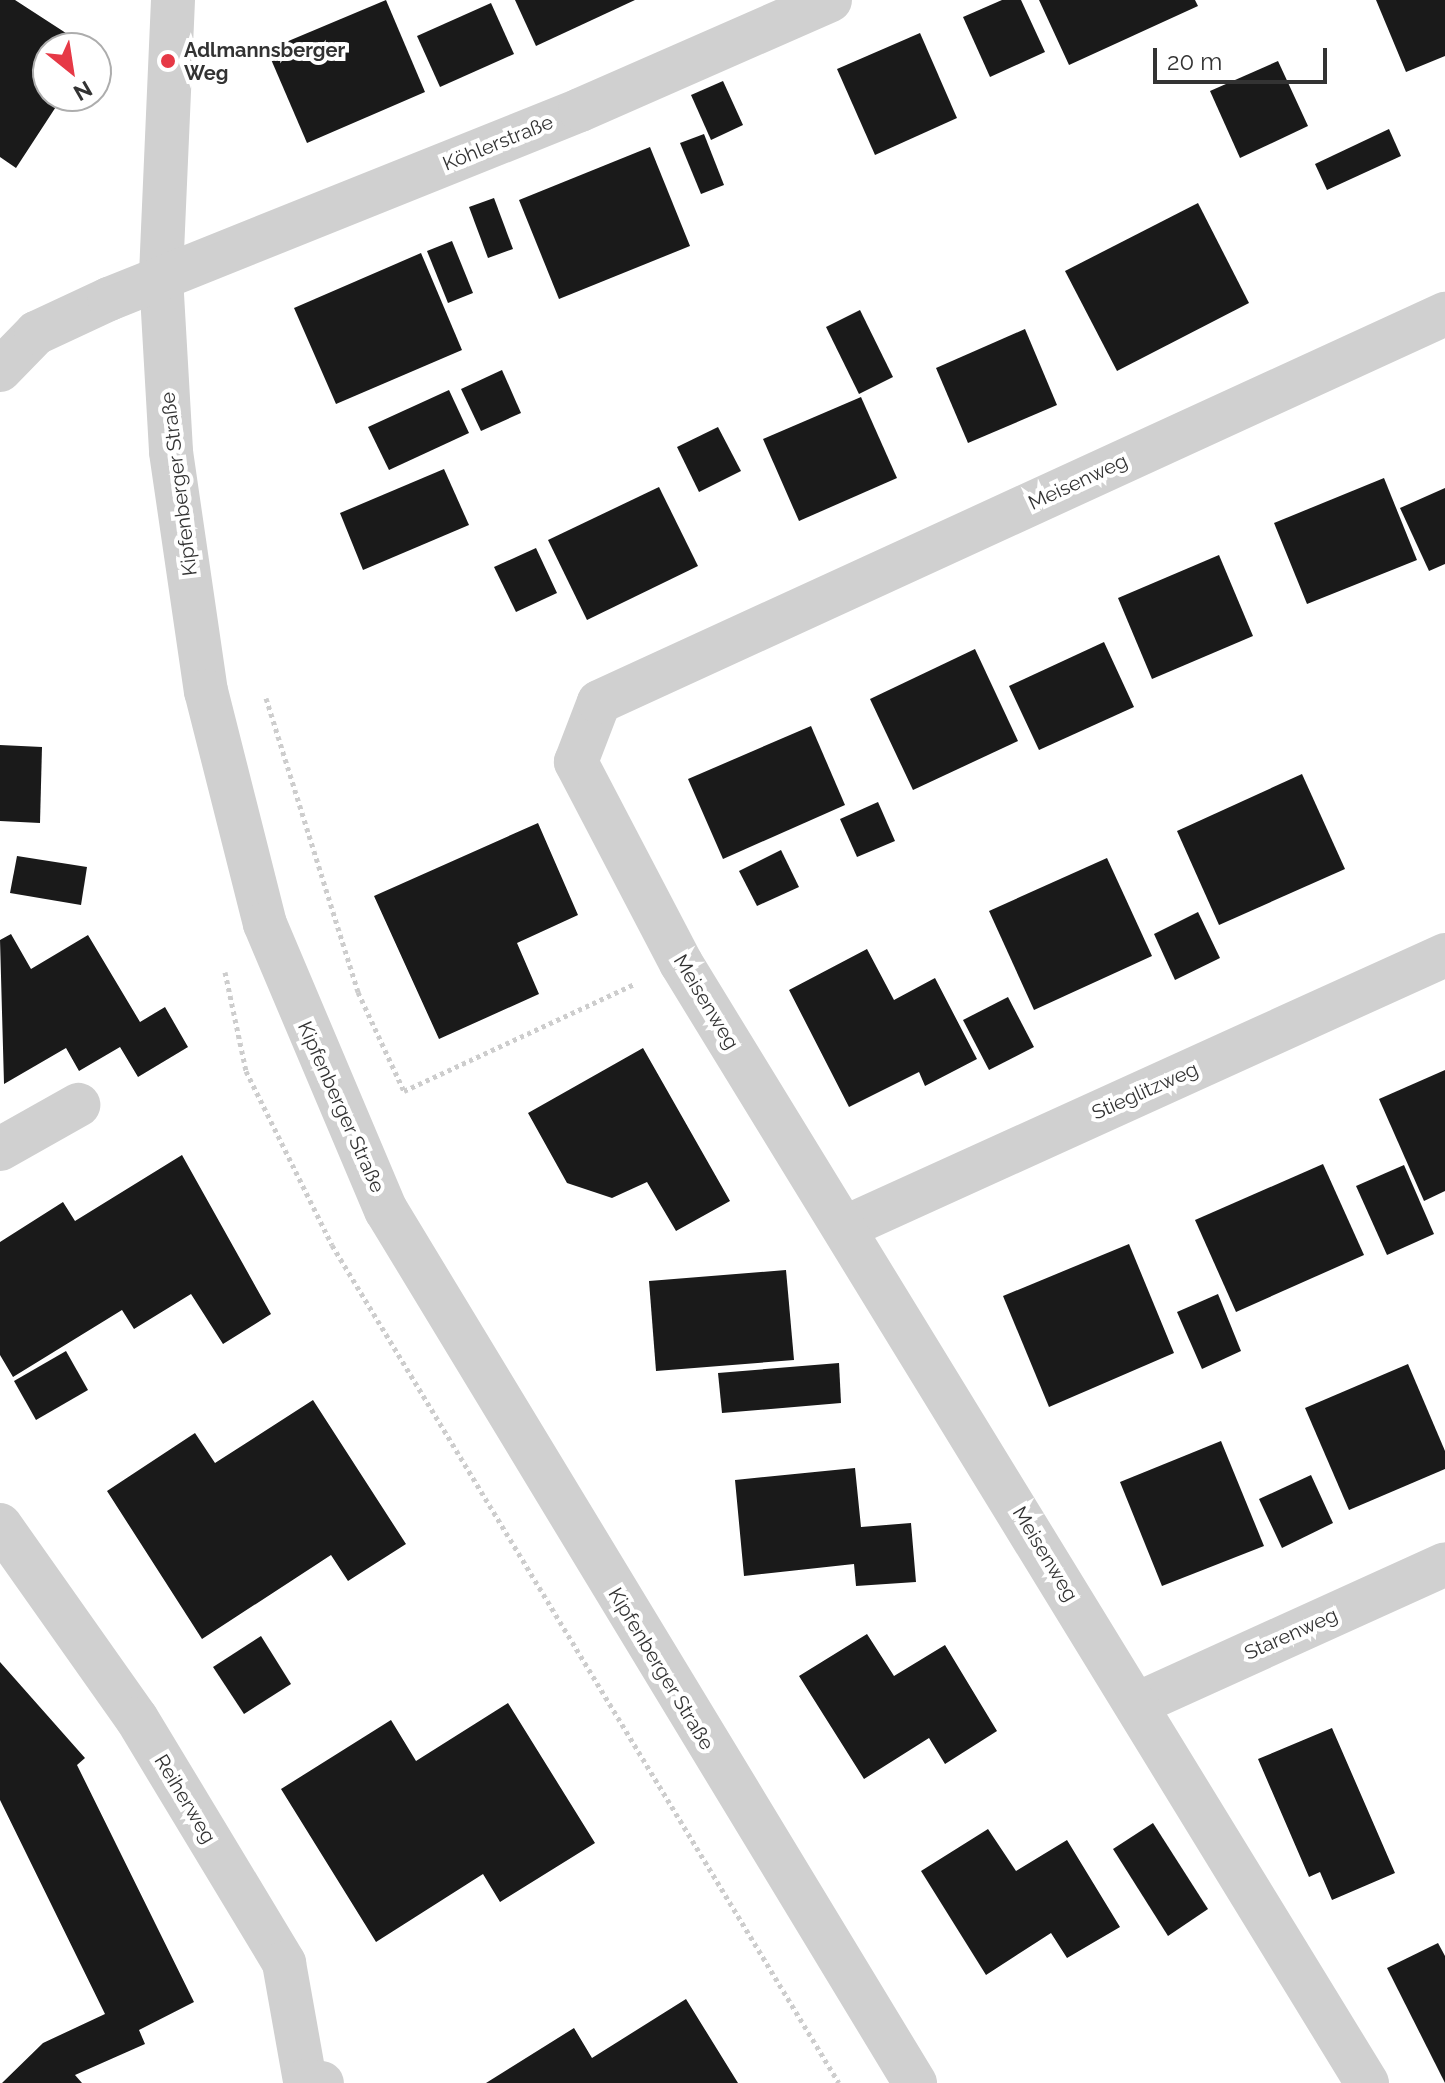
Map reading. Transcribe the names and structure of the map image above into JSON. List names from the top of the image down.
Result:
{
  "streets": {
    "street": [
      "Köhlerstraße",
      "Meisenweg",
      "Kipfenberger Straße",
      "Stieglitzweg",
      "Starenweg",
      "Reiherweg"
    ]
  },
  "crossings": [
    ["Köhlerstraße", "Kipfenberger Straße"],
    ["Meisenweg", "Stieglitzweg"],
    ["Meisenweg", "Starenweg"]
  ],
  "places": ["Adlmannsberger Weg"],
  "scale_bar": "20 m",
  "north": "bottom right"
}
